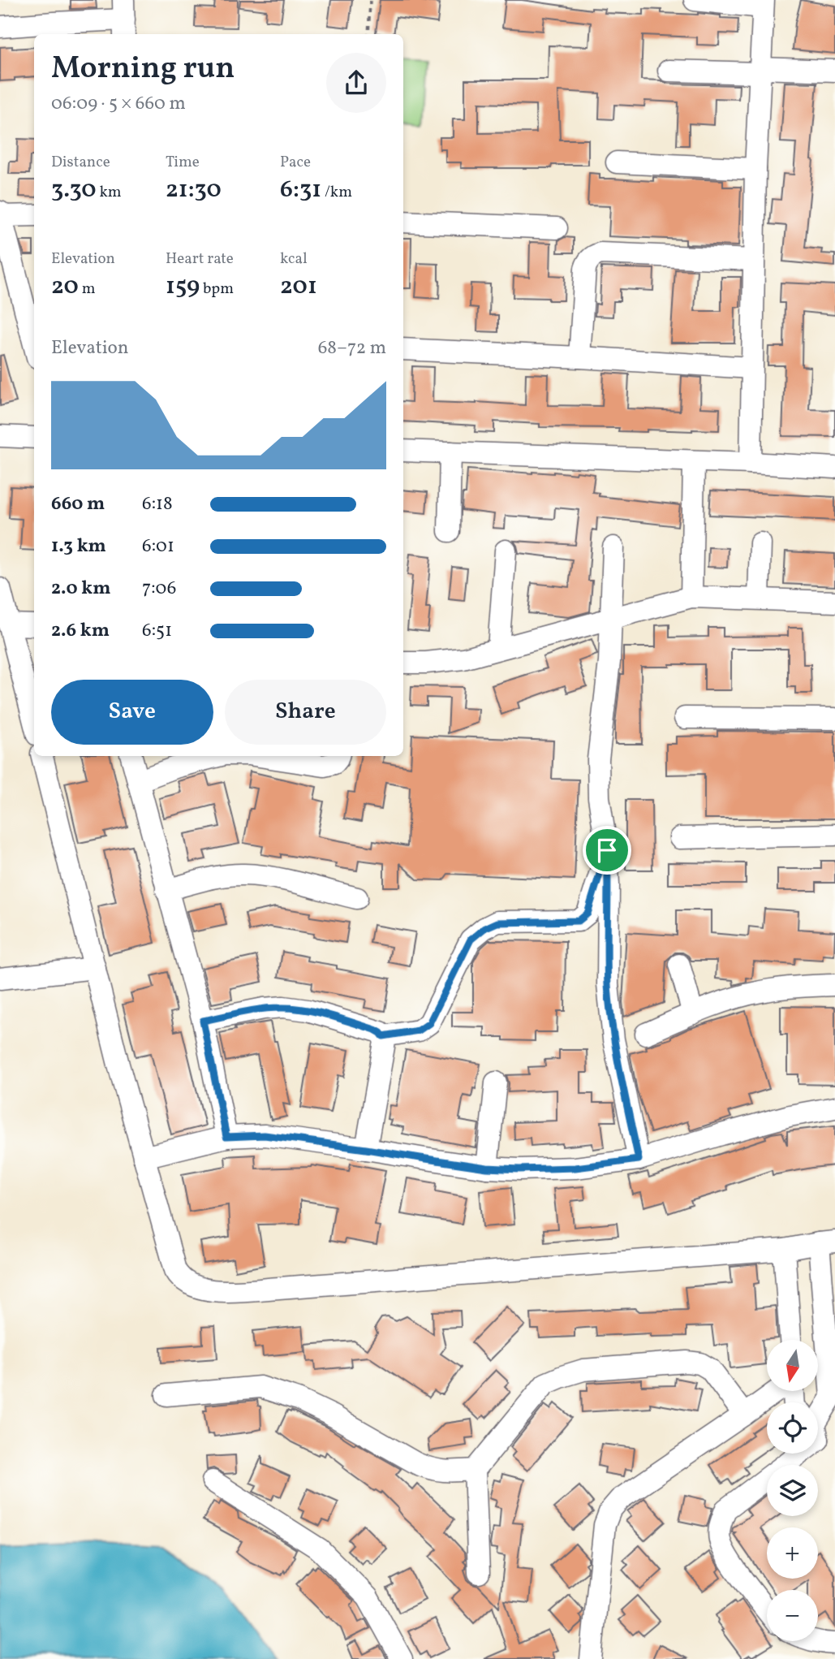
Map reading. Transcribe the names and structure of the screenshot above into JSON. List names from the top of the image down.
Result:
{
  "north": "bottom",
  "page": {
    "heading": ["Morning run", "06:09 · 5 × 660 m"],
    "stats": [
      ["Distance", "3.30 km"],
      ["Time", "21:30"],
      ["Pace", "6:31 /km"],
      ["Elevation", "20 m"],
      ["Heart rate", "159 bpm"],
      ["kcal", "201"]
    ],
    "chart": ["Elevation", "68–72 m"],
    "list": [
      {
        "name": "660 m",
        "note": "6:18"
      },
      {
        "name": "1.3 km",
        "note": "6:01"
      },
      {
        "name": "2.0 km",
        "note": "7:06"
      },
      {
        "name": "2.6 km",
        "note": "6:51"
      }
    ],
    "buttons": ["Save", "Share"],
    "map_buttons": ["+", "−"]
  }
}
